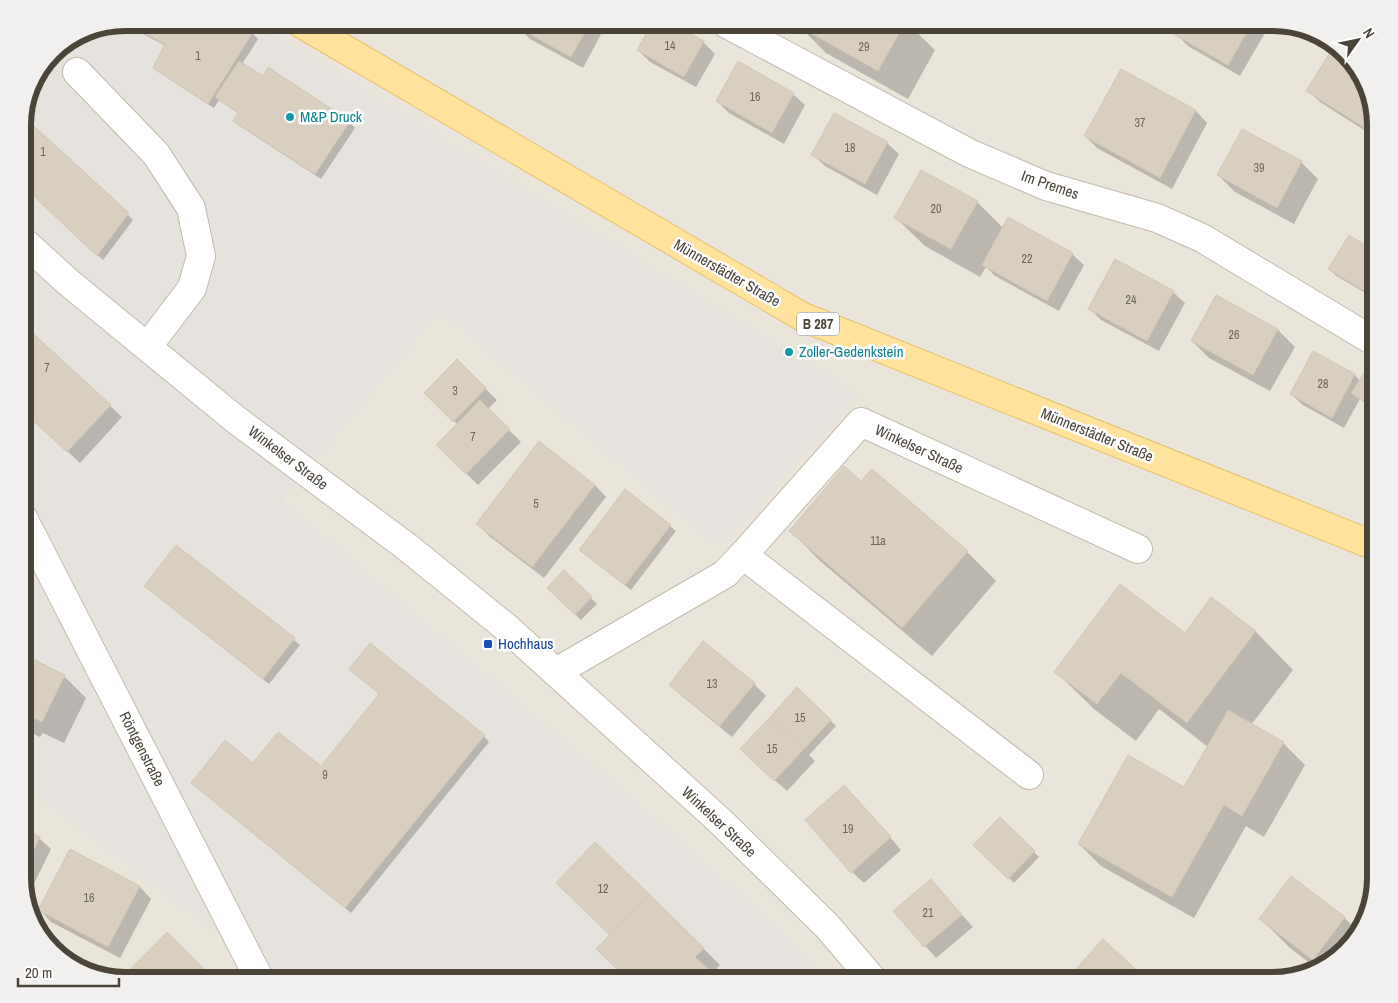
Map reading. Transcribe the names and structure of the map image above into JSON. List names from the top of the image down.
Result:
{
  "streets": {
    "main road": ["Münnerstädter Straße", "B 287"],
    "street": ["Im Premes", "Winkelser Straße", "Röntgenstraße"]
  },
  "places": {
    "other": ["M&P Druck", "Zoller-Gedenkstein"],
    "transit": ["Hochhaus"]
  },
  "house_numbers": [
    "14",
    "29",
    "1",
    "16",
    "37",
    "18",
    "1",
    "39",
    "20",
    "22",
    "24",
    "26",
    "7",
    "28",
    "3",
    "7",
    "5",
    "11a",
    "13",
    "15",
    "15",
    "9",
    "19",
    "12",
    "16",
    "21"
  ],
  "scale_bar": "20 m",
  "north": "top right"
}
